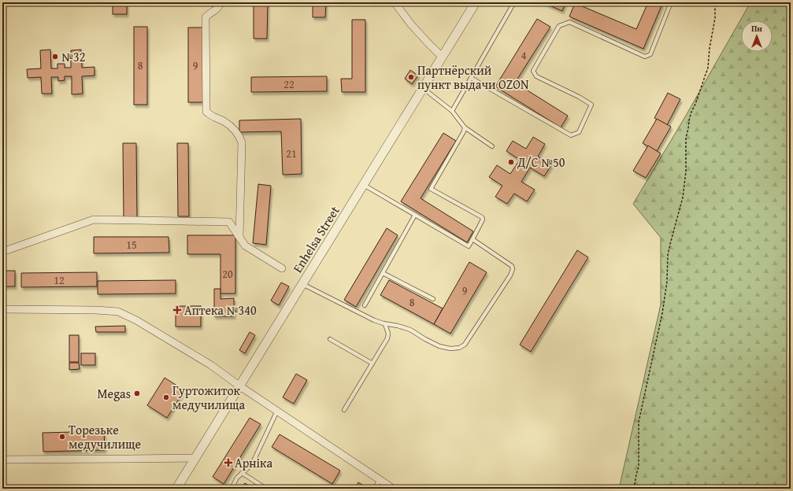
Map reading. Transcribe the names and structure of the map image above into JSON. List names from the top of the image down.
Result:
{
  "streets": {
    "street": ["Enhelsa Street"]
  },
  "places": {
    "other": [
      "№32",
      "Партнёрский пункт выдачи OZON",
      "Д/С №50",
      "Megas",
      "Гуртожиток медучилища",
      "Торезьке медучилище"
    ],
    "health": ["Аптека №340", "Арніка"]
  },
  "house_numbers": [
    "4",
    "8",
    "9",
    "22",
    "21",
    "15",
    "20",
    "12",
    "9",
    "8"
  ],
  "north": "top"
}
